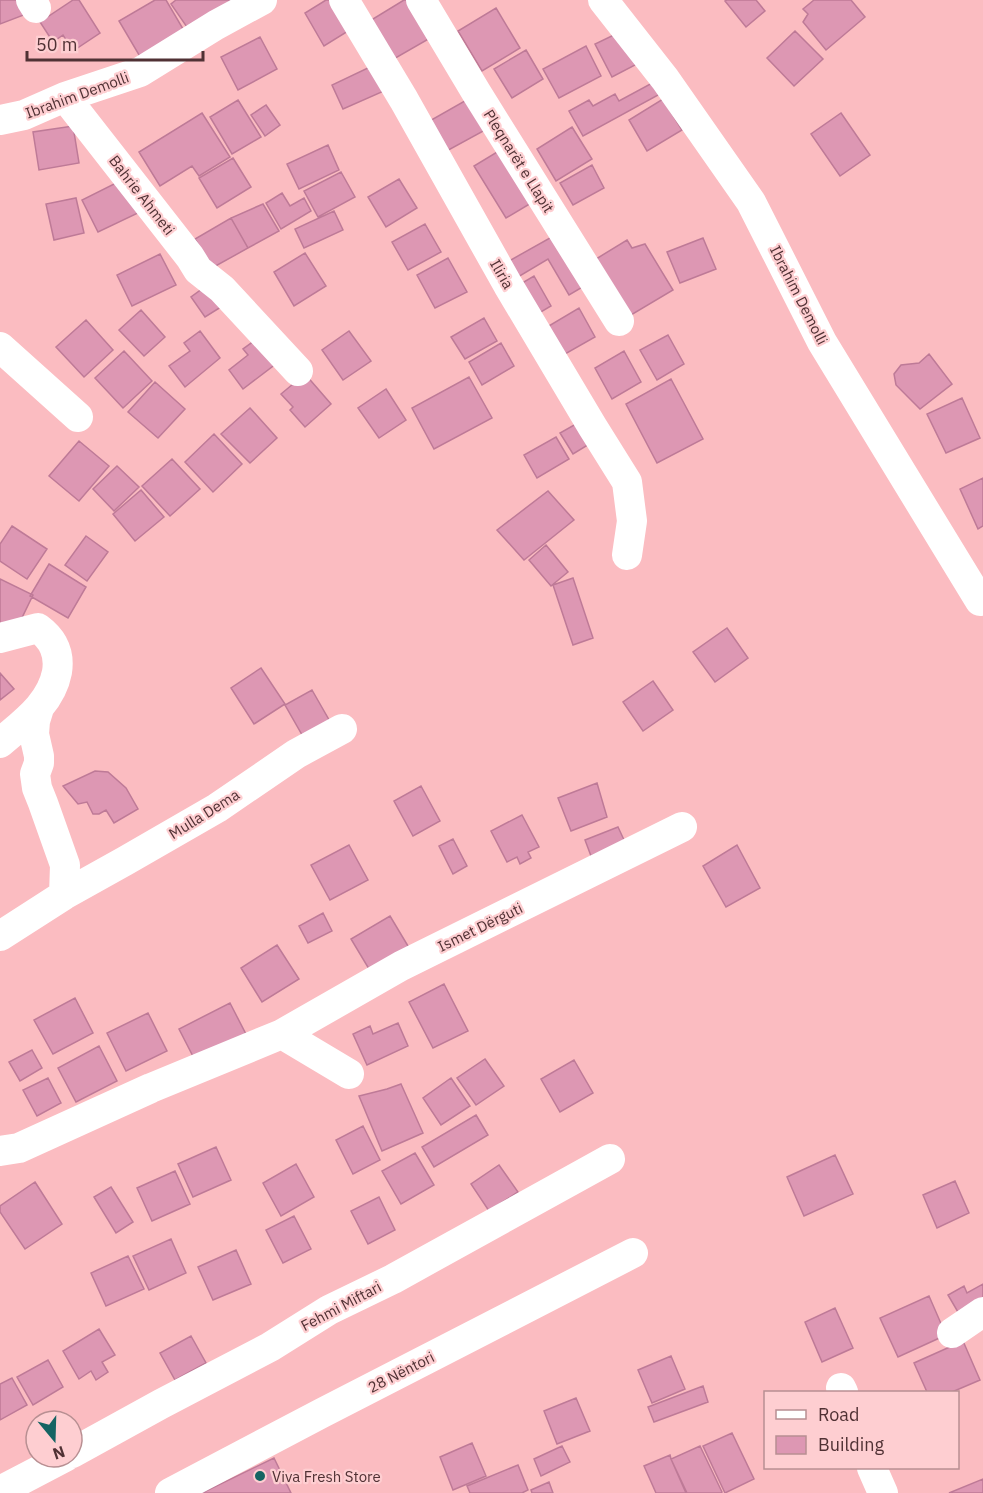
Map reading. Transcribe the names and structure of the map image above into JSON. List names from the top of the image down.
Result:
{
  "streets": {
    "street": [
      "Ibrahim Demolli",
      "Pleqnarët e Llapit",
      "Bahrie Ahmeti",
      "Iliria",
      "Mulla Dema",
      "Ismet Dërguti",
      "Fehmi Miftari",
      "28 Nëntori"
    ]
  },
  "crossings": [
    ["Ibrahim Demolli", "Bahrie Ahmeti"]
  ],
  "places": ["Viva Fresh Store"],
  "legend": ["Road", "Building"],
  "scale_bar": "50 m",
  "north": "bottom"
}
